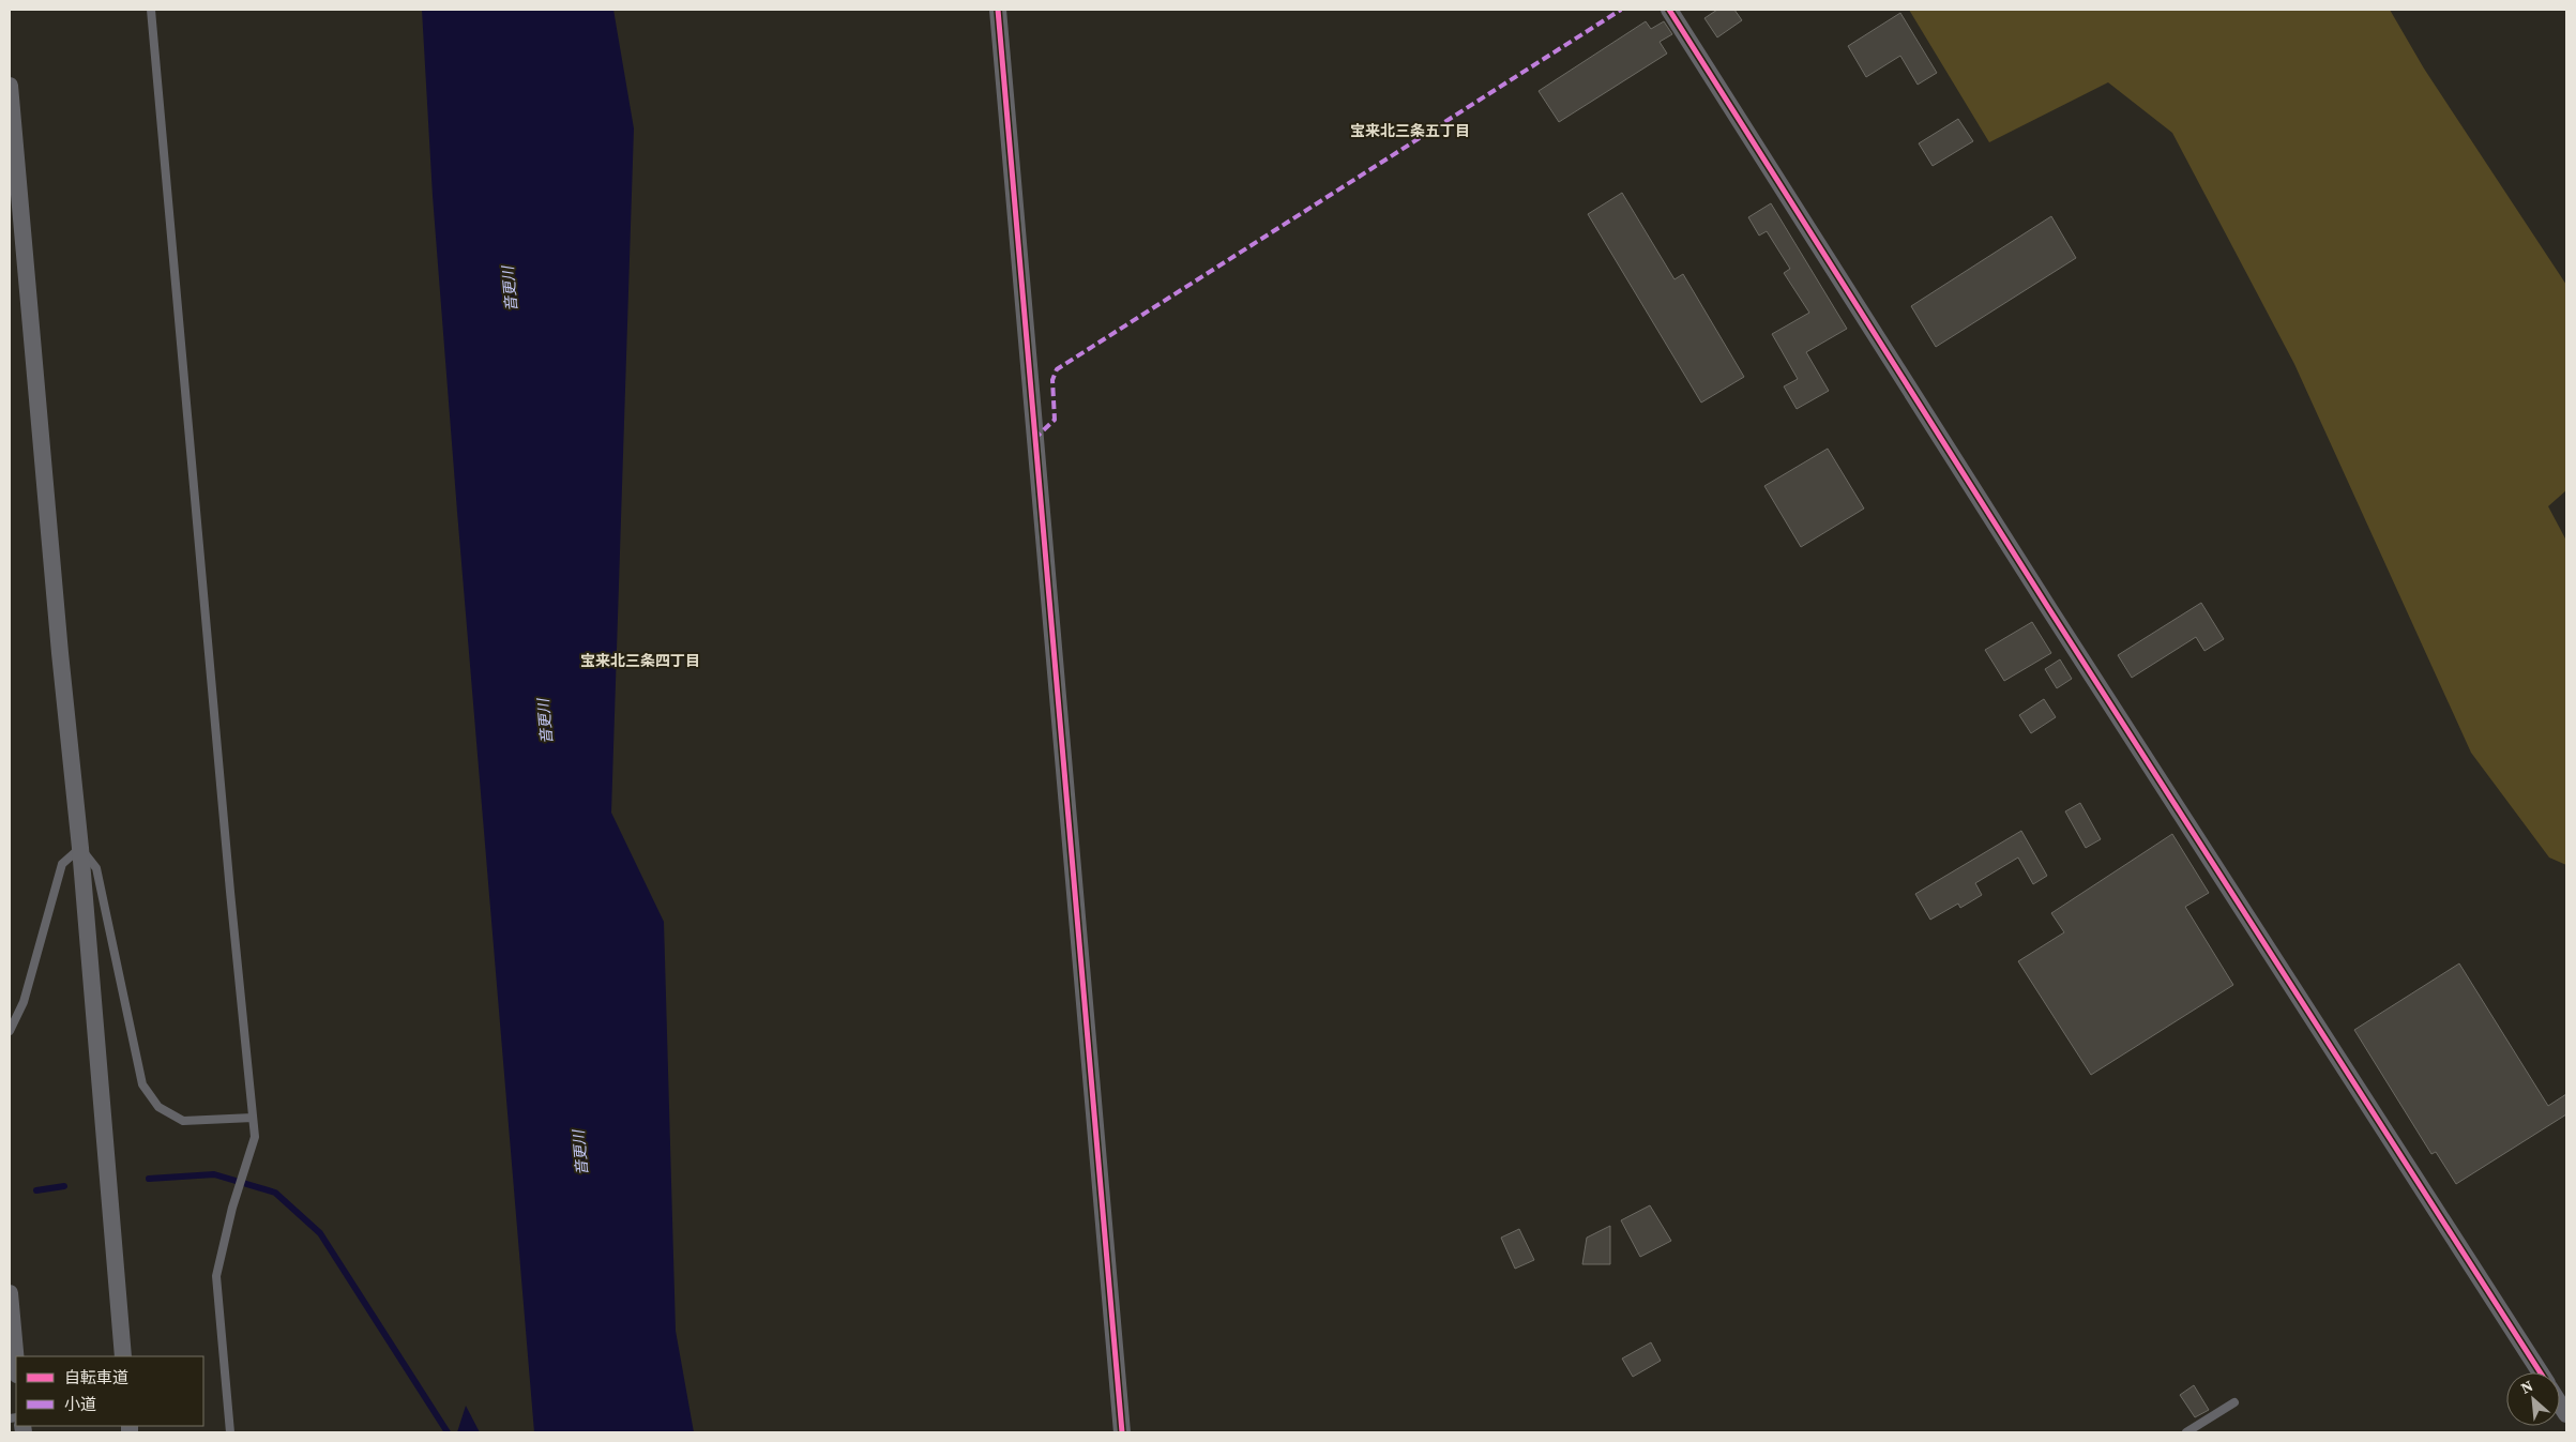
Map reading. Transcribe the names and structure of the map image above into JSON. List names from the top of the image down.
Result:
{
  "districts": ["宝来北三条五丁目", "宝来北三条四丁目"],
  "water": ["音更川"],
  "legend": ["自転車道", "小道"],
  "north": "top left"
}
